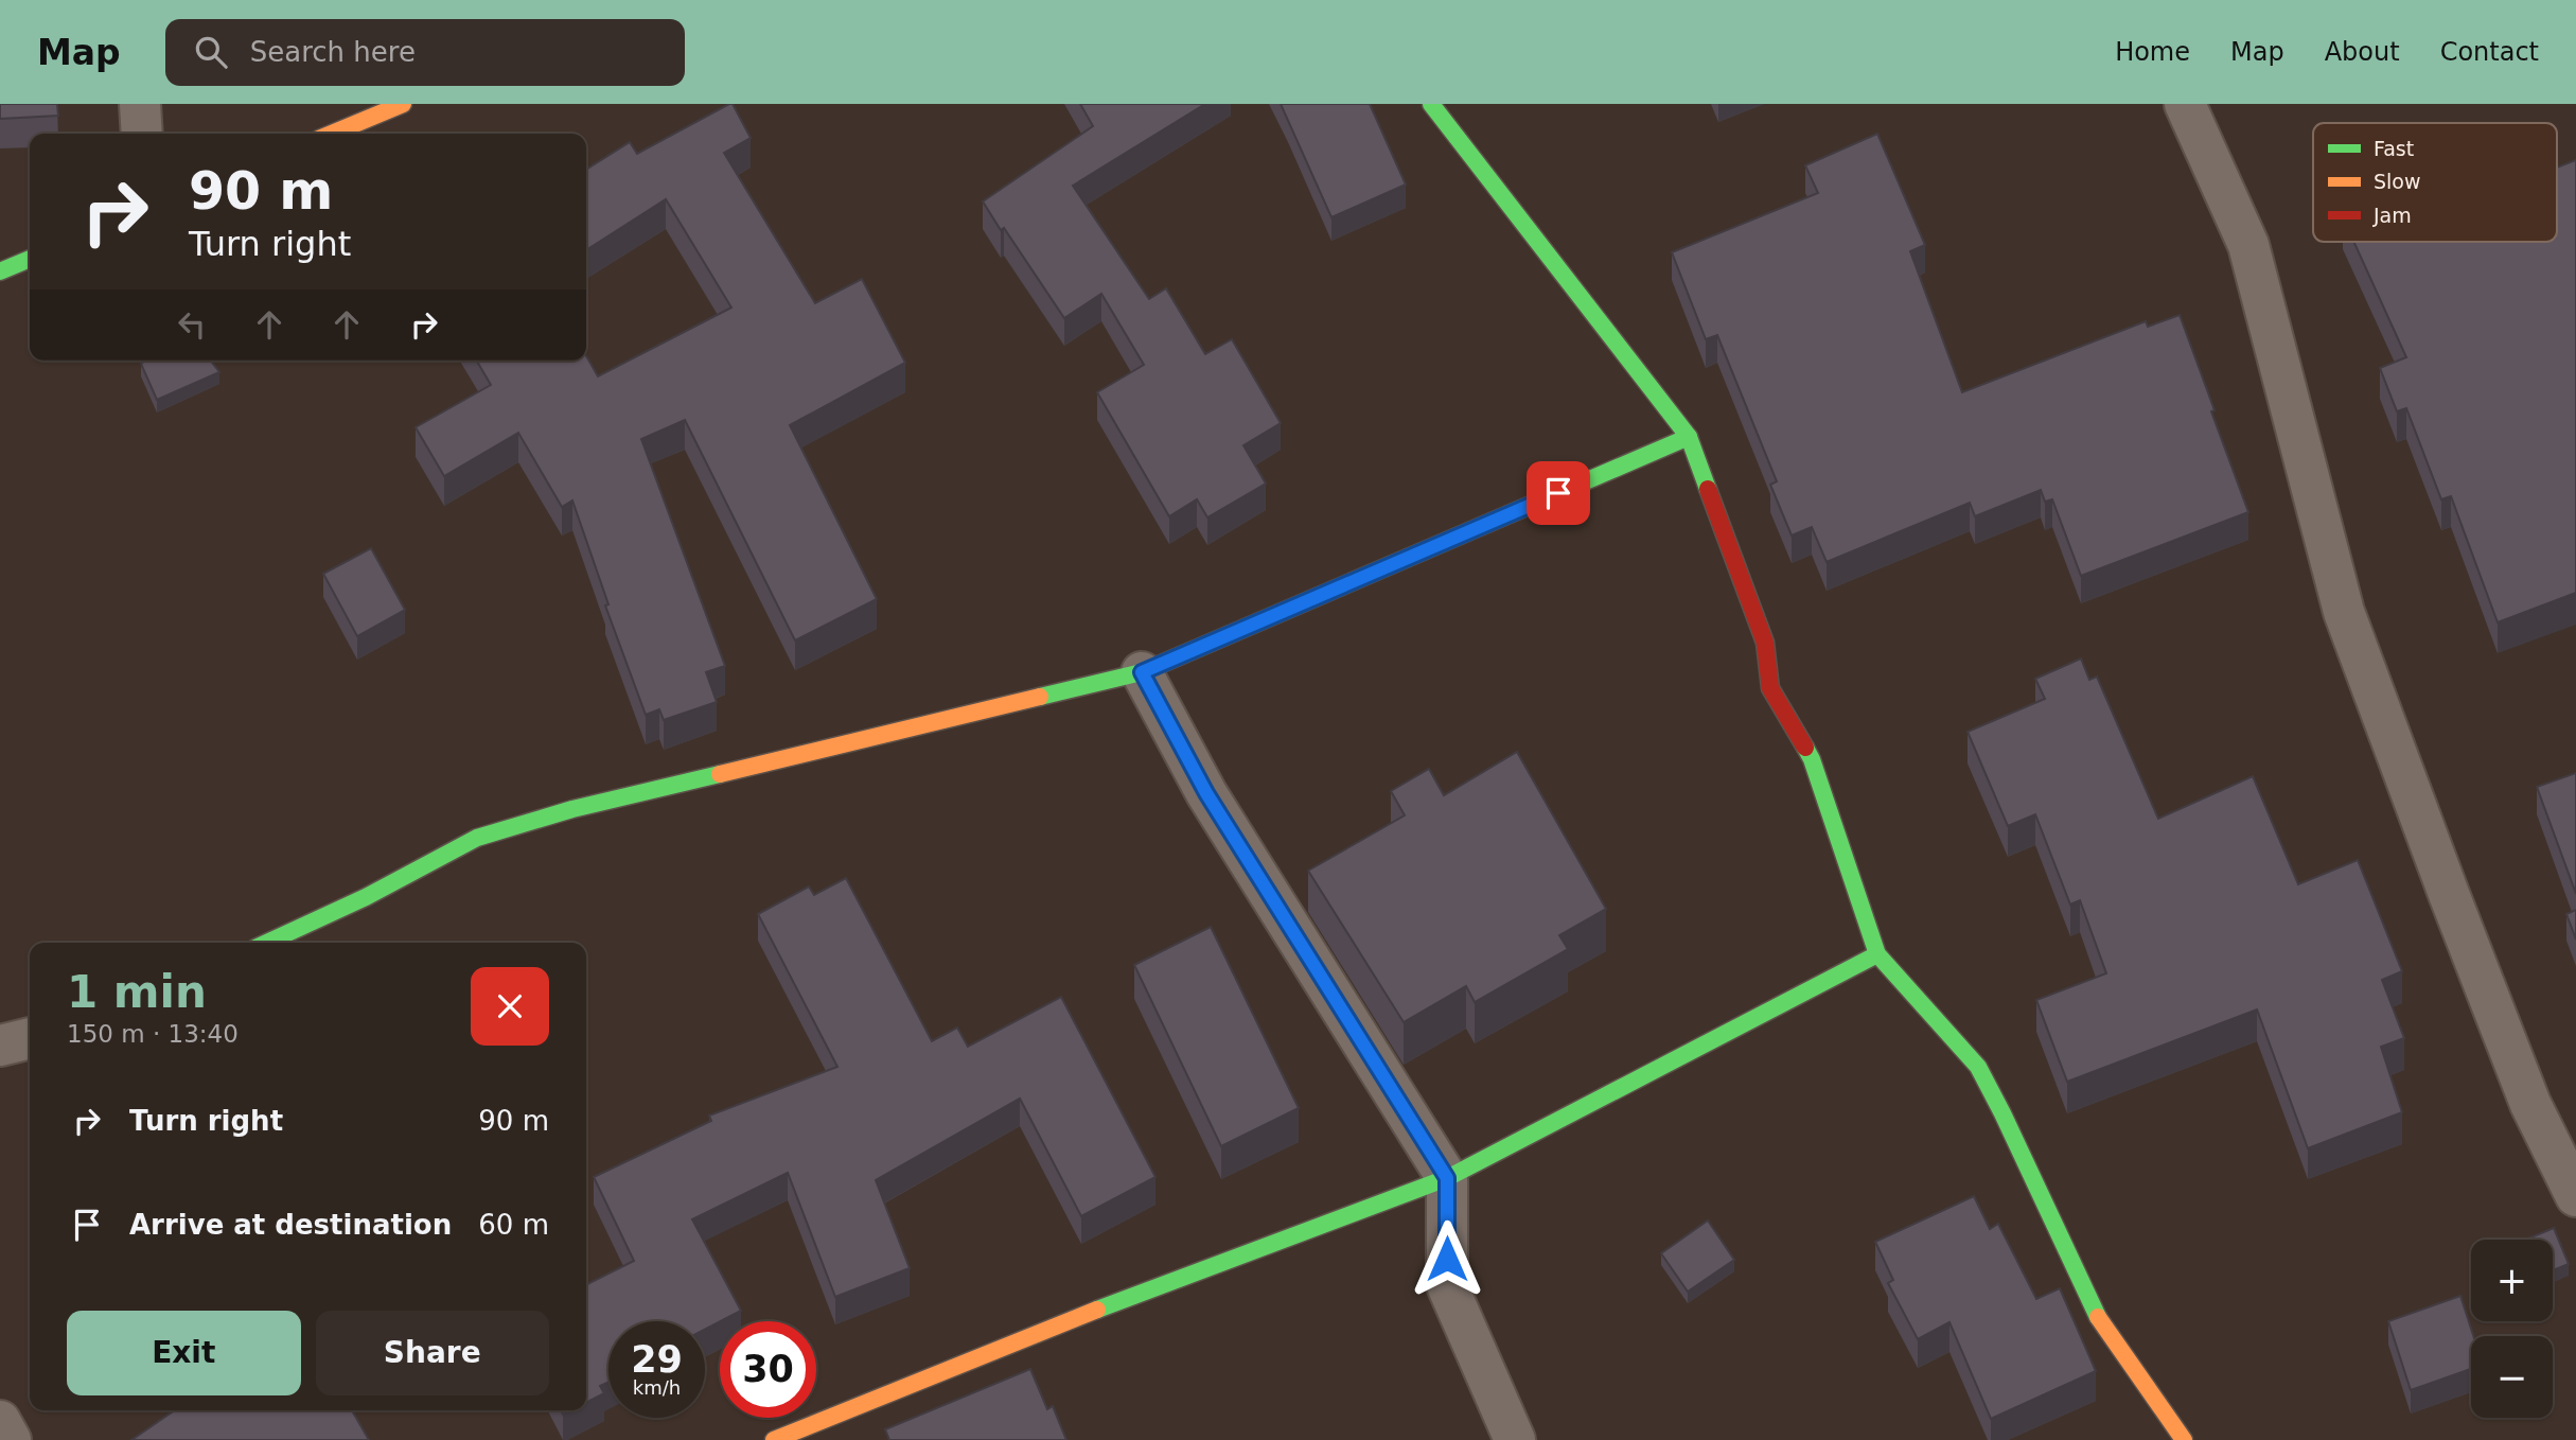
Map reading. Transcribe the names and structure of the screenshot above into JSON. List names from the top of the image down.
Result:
{
  "legend": ["Fast", "Slow", "Jam"],
  "page": {
    "header": "Map",
    "search": "Search here",
    "nav": [
      "Home",
      "Map",
      "About",
      "Contact"
    ],
    "turn": ["90 m", "Turn right"],
    "heading": ["1 min", "150 m · 13:40"],
    "list": [
      {
        "name": "Turn right",
        "value": "90 m"
      },
      {
        "name": "Arrive at destination",
        "value": "60 m"
      }
    ],
    "map_buttons": ["+", "−"],
    "buttons": ["Exit", "Share"],
    "speed": "29 km/h",
    "limit": "30"
  }
}
